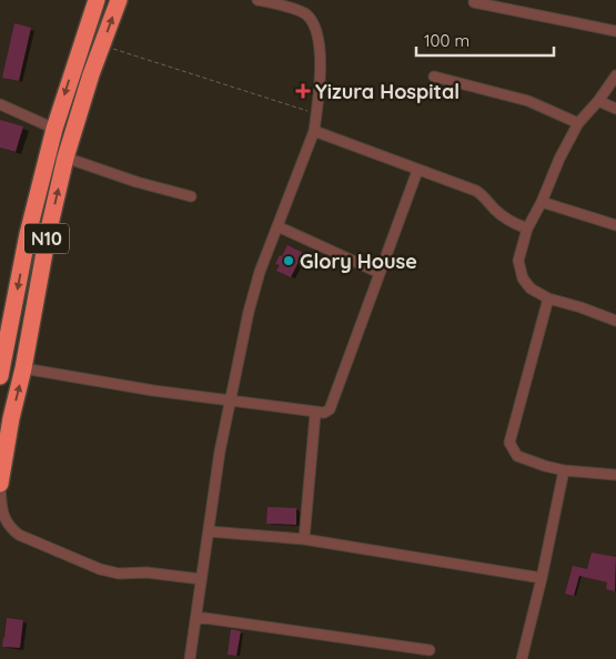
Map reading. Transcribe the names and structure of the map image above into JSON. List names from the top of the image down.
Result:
{
  "streets": {
    "highway": ["N10"]
  },
  "places": {
    "health": ["Yizura Hospital"],
    "other": ["Glory House"]
  },
  "scale_bar": "100 m"
}
